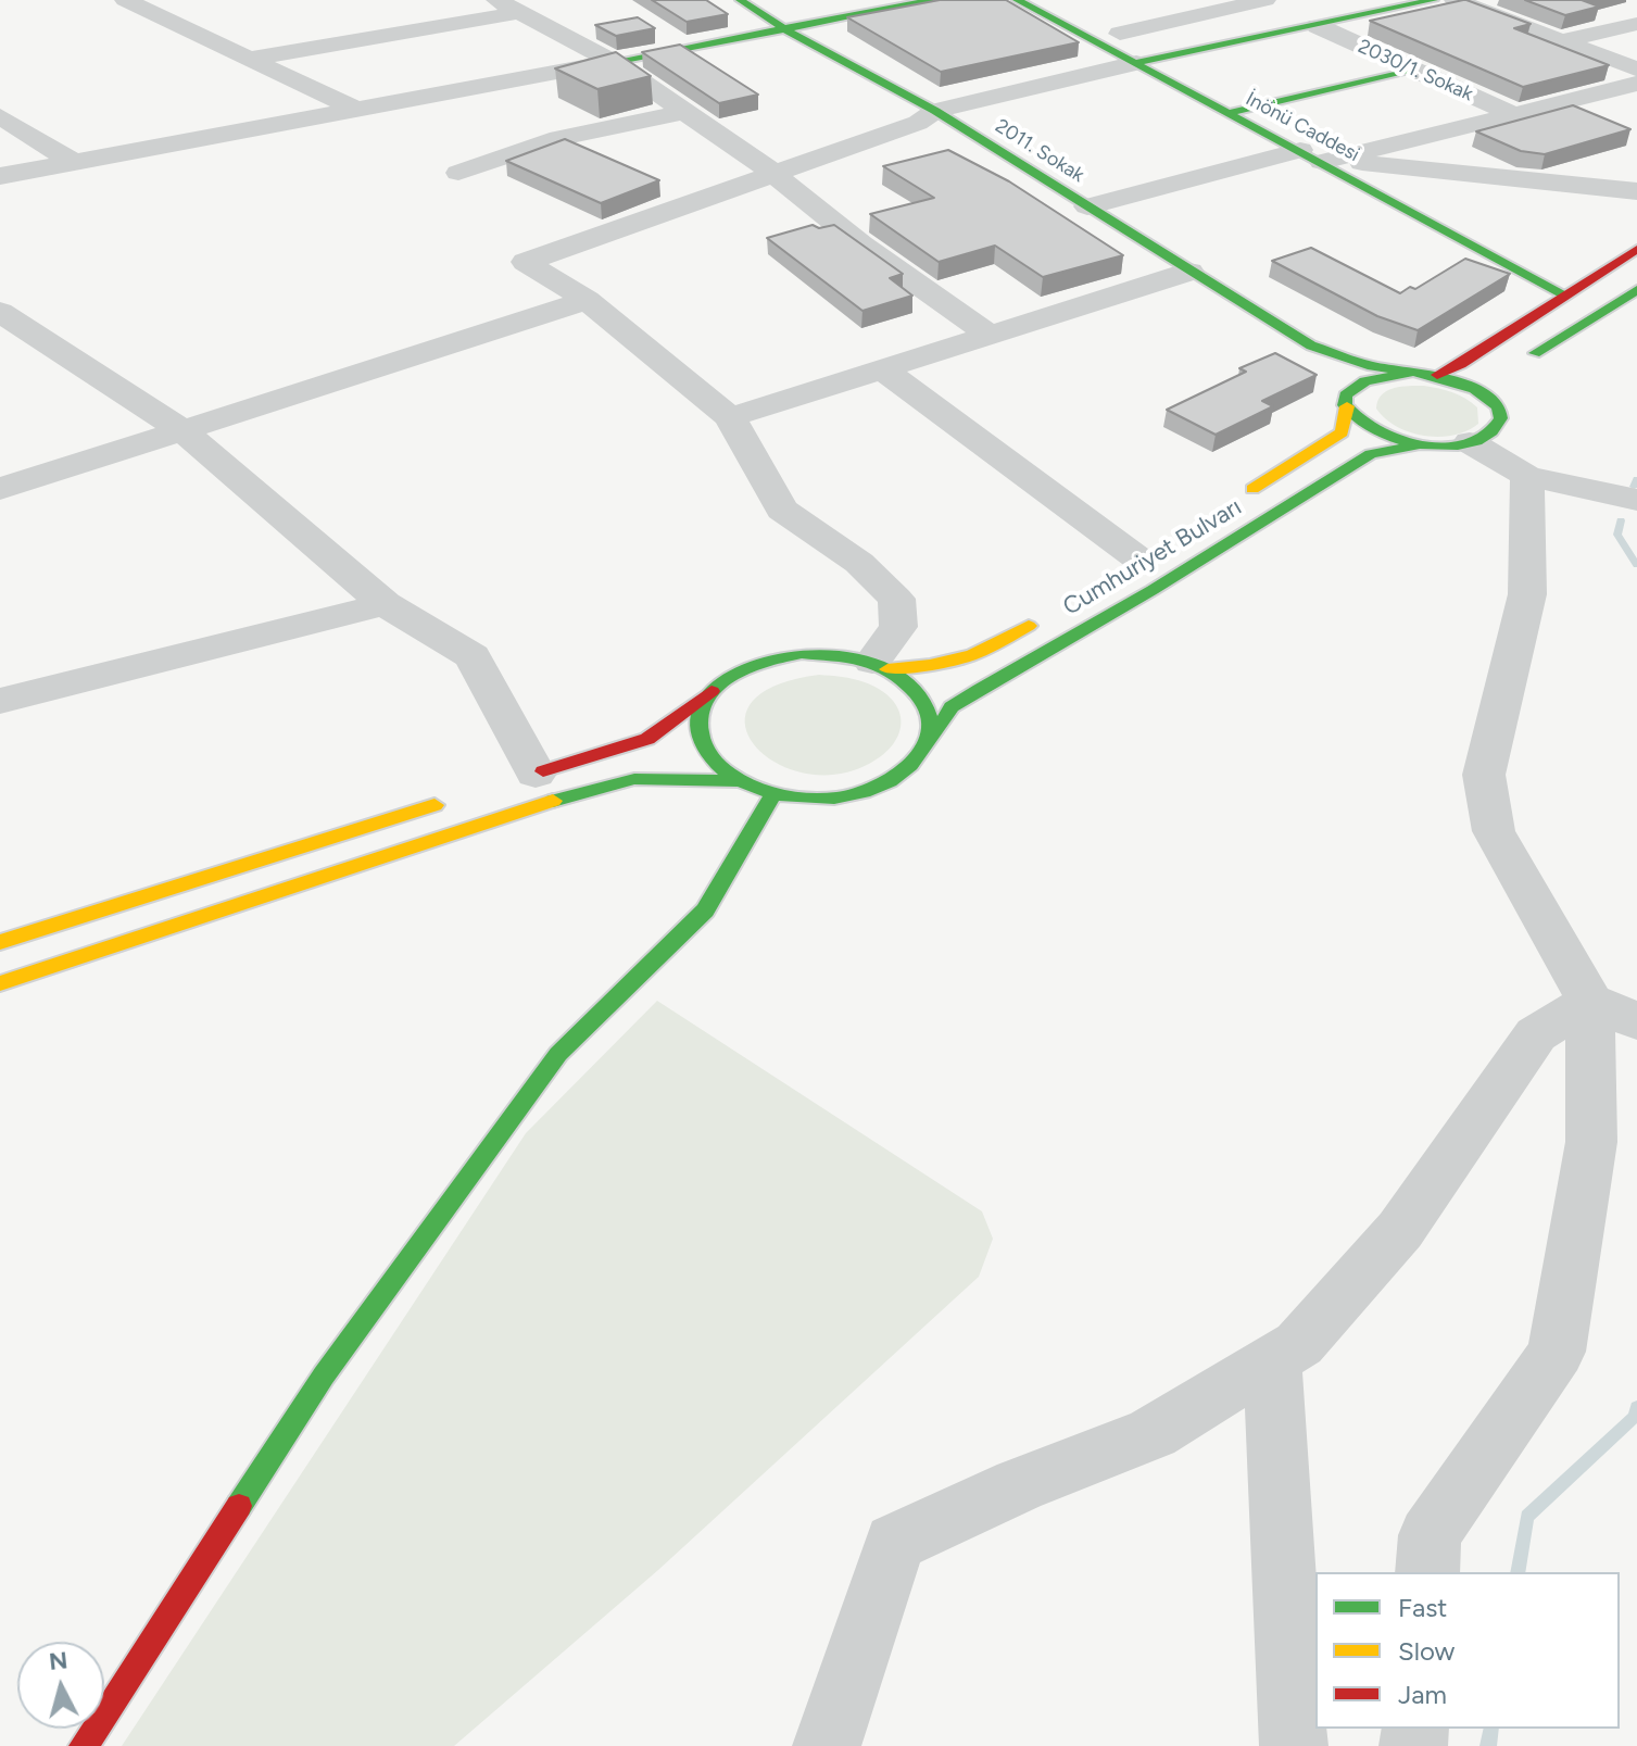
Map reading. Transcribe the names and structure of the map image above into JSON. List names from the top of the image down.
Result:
{
  "streets": {
    "street": [
      "2030/1. Sokak",
      "İnönü Caddesi",
      "2011. Sokak",
      "Cumhuriyet Bulvarı"
    ]
  },
  "legend": ["Fast", "Slow", "Jam"],
  "north": "top"
}
